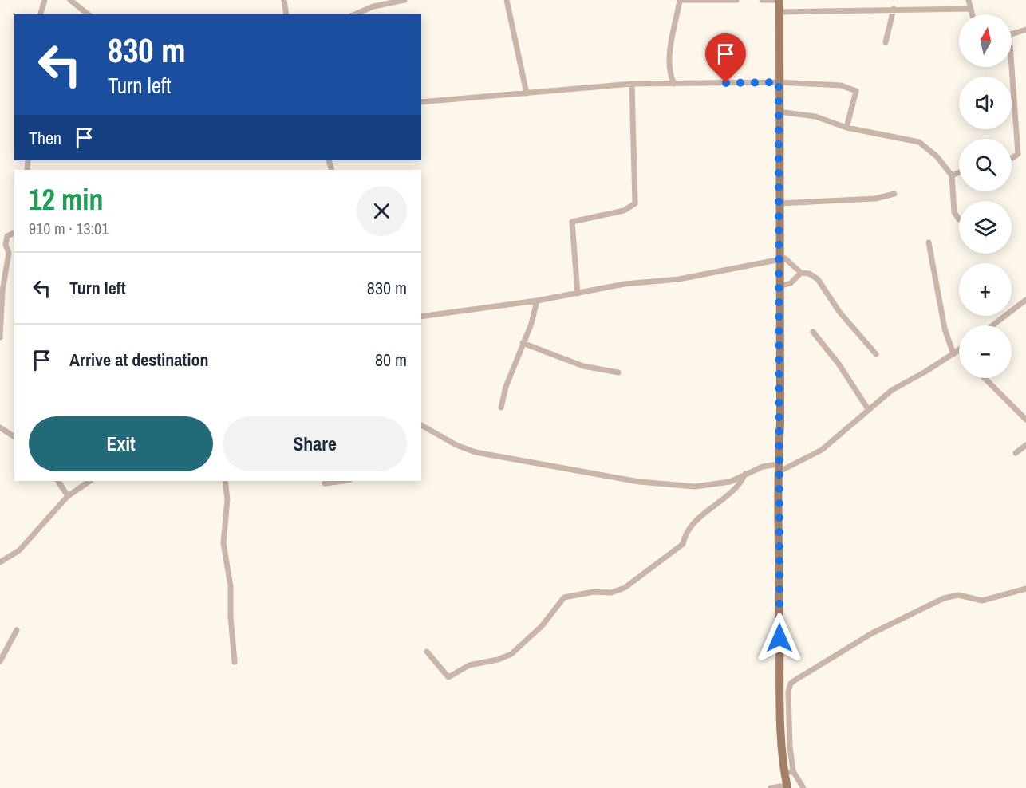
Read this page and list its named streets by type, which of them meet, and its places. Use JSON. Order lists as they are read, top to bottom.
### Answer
{
  "north": "top",
  "page": {
    "map_buttons": ["+", "−"],
    "turn": ["830 m", "Turn left"],
    "then": "Then",
    "heading": ["12 min", "910 m · 13:01"],
    "list": [
      {
        "name": "Turn left",
        "value": "830 m"
      },
      {
        "name": "Arrive at destination",
        "value": "80 m"
      }
    ],
    "buttons": ["Exit", "Share"]
  }
}
